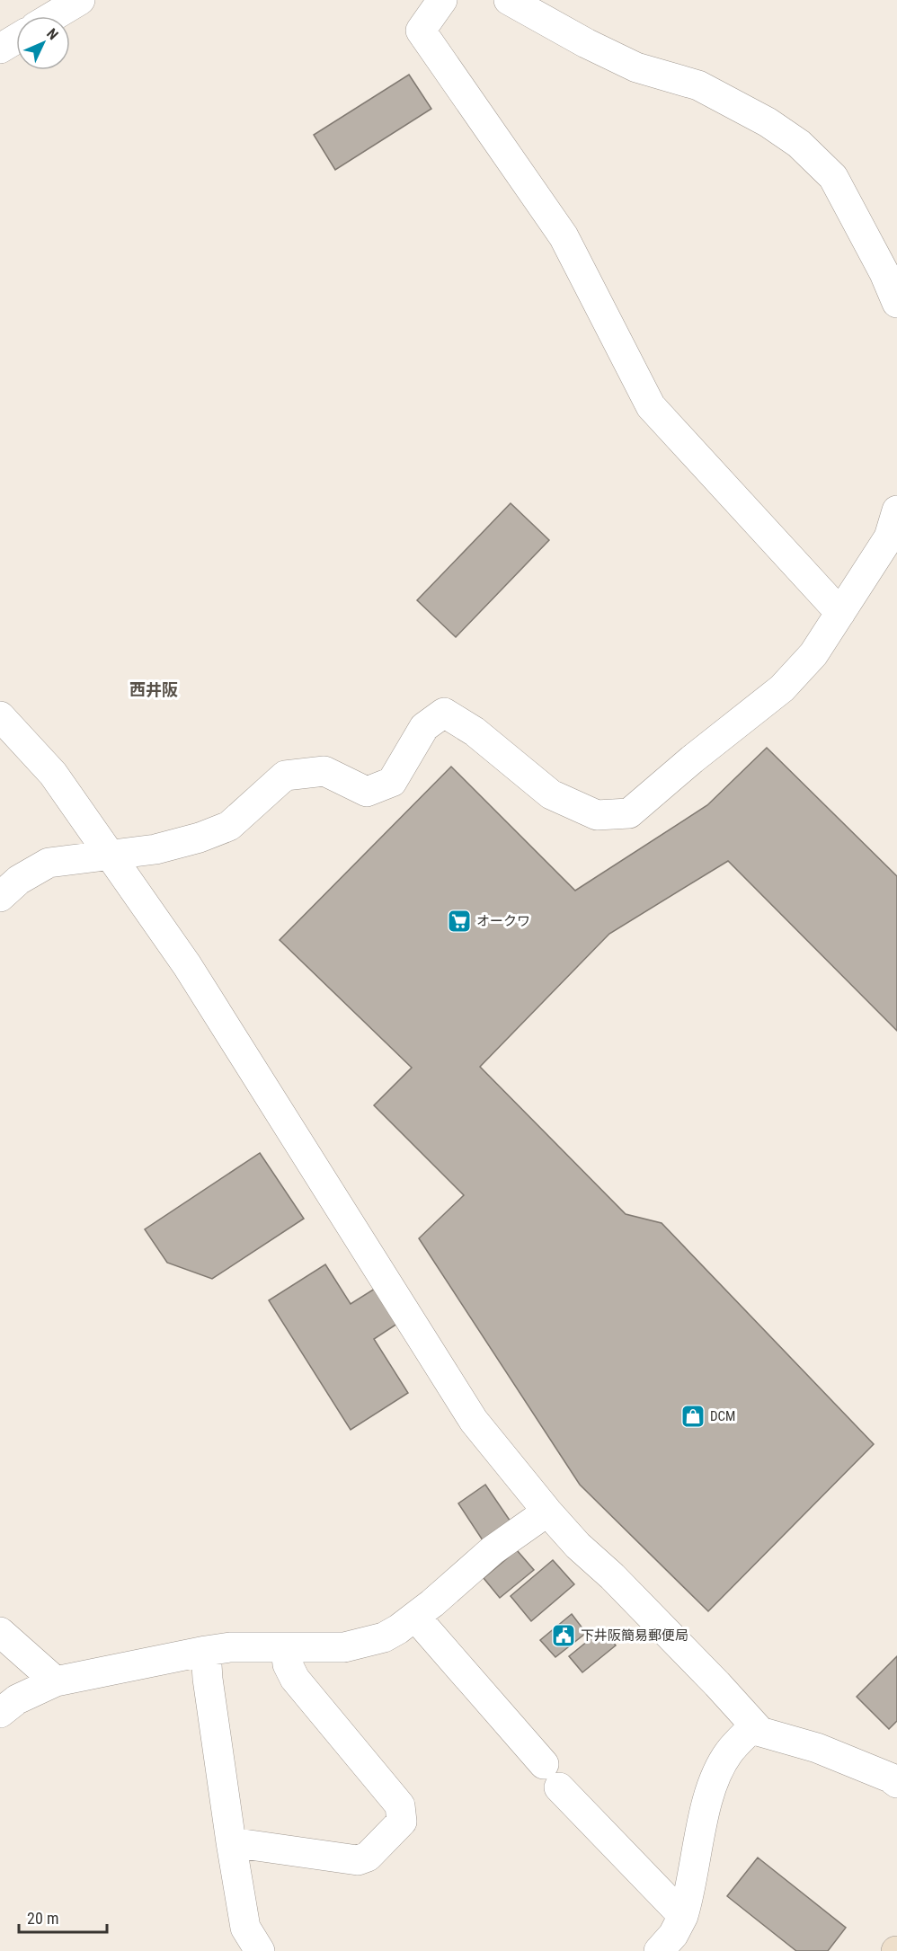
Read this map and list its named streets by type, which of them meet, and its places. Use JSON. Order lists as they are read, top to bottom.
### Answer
{
  "districts": ["西井阪"],
  "places": {
    "supermarket": ["オークワ"],
    "shop": ["DCM"],
    "public building": ["下井阪簡易郵便局"]
  },
  "scale_bar": "20 m",
  "north": "top right"
}
